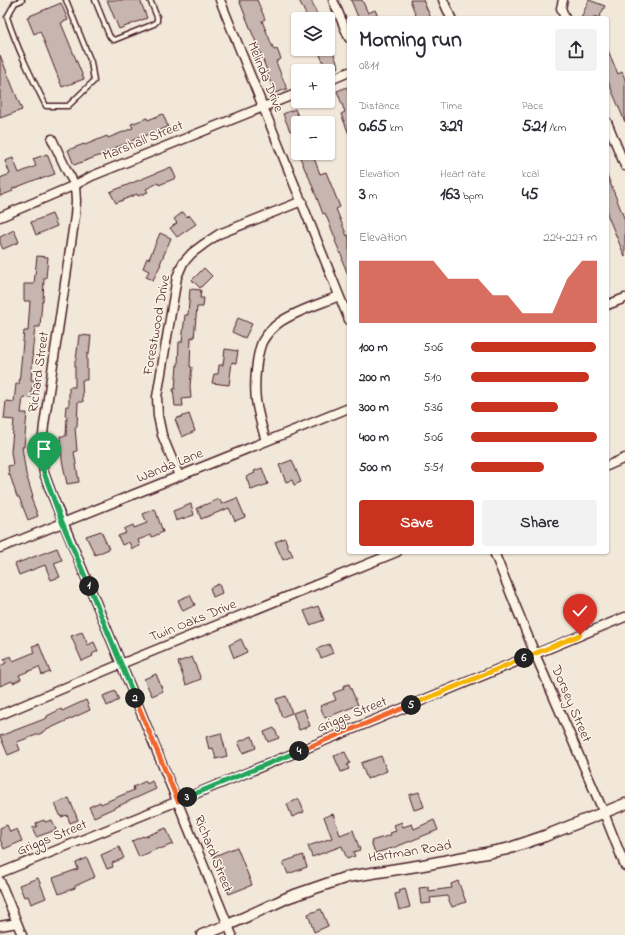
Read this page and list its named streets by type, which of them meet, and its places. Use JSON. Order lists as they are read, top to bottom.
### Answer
{
  "streets": {
    "street": [
      "Melinda Drive",
      "Marshall Street",
      "Forestwood Drive",
      "Richard Street",
      "Wanda Lane",
      "Twin Oaks Drive",
      "Dorsey Street",
      "Griggs Street",
      "Hartman Road"
    ]
  },
  "crossings": [
    ["Melinda Drive", "Marshall Street"],
    ["Melinda Drive", "Forestwood Drive"],
    ["Marshall Street", "Richard Street"],
    ["Forestwood Drive", "Wanda Lane"],
    ["Richard Street", "Wanda Lane"],
    ["Richard Street", "Twin Oaks Drive"],
    ["Richard Street", "Griggs Street"],
    ["Richard Street", "Hartman Road"],
    ["Dorsey Street", "Griggs Street"],
    ["Dorsey Street", "Hartman Road"]
  ],
  "page": {
    "map_buttons": ["+", "−"],
    "heading": ["Morning run", "08:11"],
    "stats": [
      ["Distance", "0.65 km"],
      ["Time", "3:29"],
      ["Pace", "5:21 /km"],
      ["Elevation", "3 m"],
      ["Heart rate", "163 bpm"],
      ["kcal", "45"]
    ],
    "chart": ["Elevation", "224–227 m"],
    "list": [
      {
        "name": "100 m",
        "note": "5:06"
      },
      {
        "name": "200 m",
        "note": "5:10"
      },
      {
        "name": "300 m",
        "note": "5:36"
      },
      {
        "name": "400 m",
        "note": "5:06"
      },
      {
        "name": "500 m",
        "note": "5:51"
      }
    ],
    "buttons": ["Save", "Share"],
    "pins": [
      "1",
      "6",
      "2",
      "5",
      "4",
      "3"
    ]
  }
}
